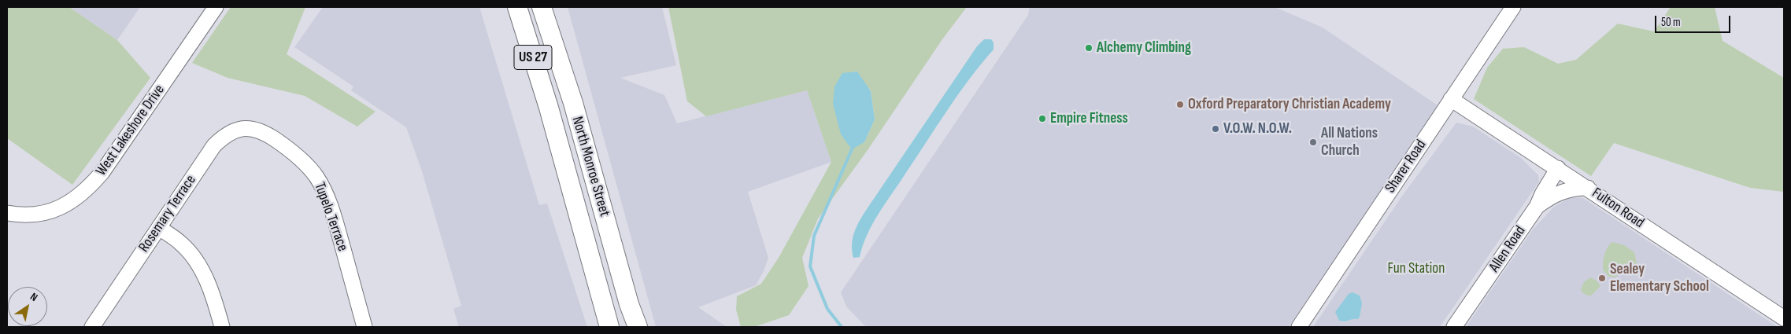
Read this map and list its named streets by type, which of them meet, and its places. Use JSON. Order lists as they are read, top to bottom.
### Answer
{
  "streets": {
    "main road": ["US 27", "North Monroe Street"],
    "street": [
      "West Lakeshore Drive",
      "Sharer Road",
      "Fulton Road",
      "Rosemary Terrace",
      "Tupelo Terrace",
      "Allen Road"
    ]
  },
  "crossings": [
    ["Sharer Road", "Fulton Road"],
    ["Fulton Road", "Allen Road"],
    ["Rosemary Terrace", "Tupelo Terrace"]
  ],
  "parks": ["Fun Station"],
  "places": [
    "Alchemy Climbing",
    "Oxford Preparatory Christian Academy",
    "Empire Fitness",
    "V.O.W. N.O.W.",
    "All Nations Church",
    "Sealey Elementary School"
  ],
  "scale_bar": "50 m",
  "north": "top right"
}
